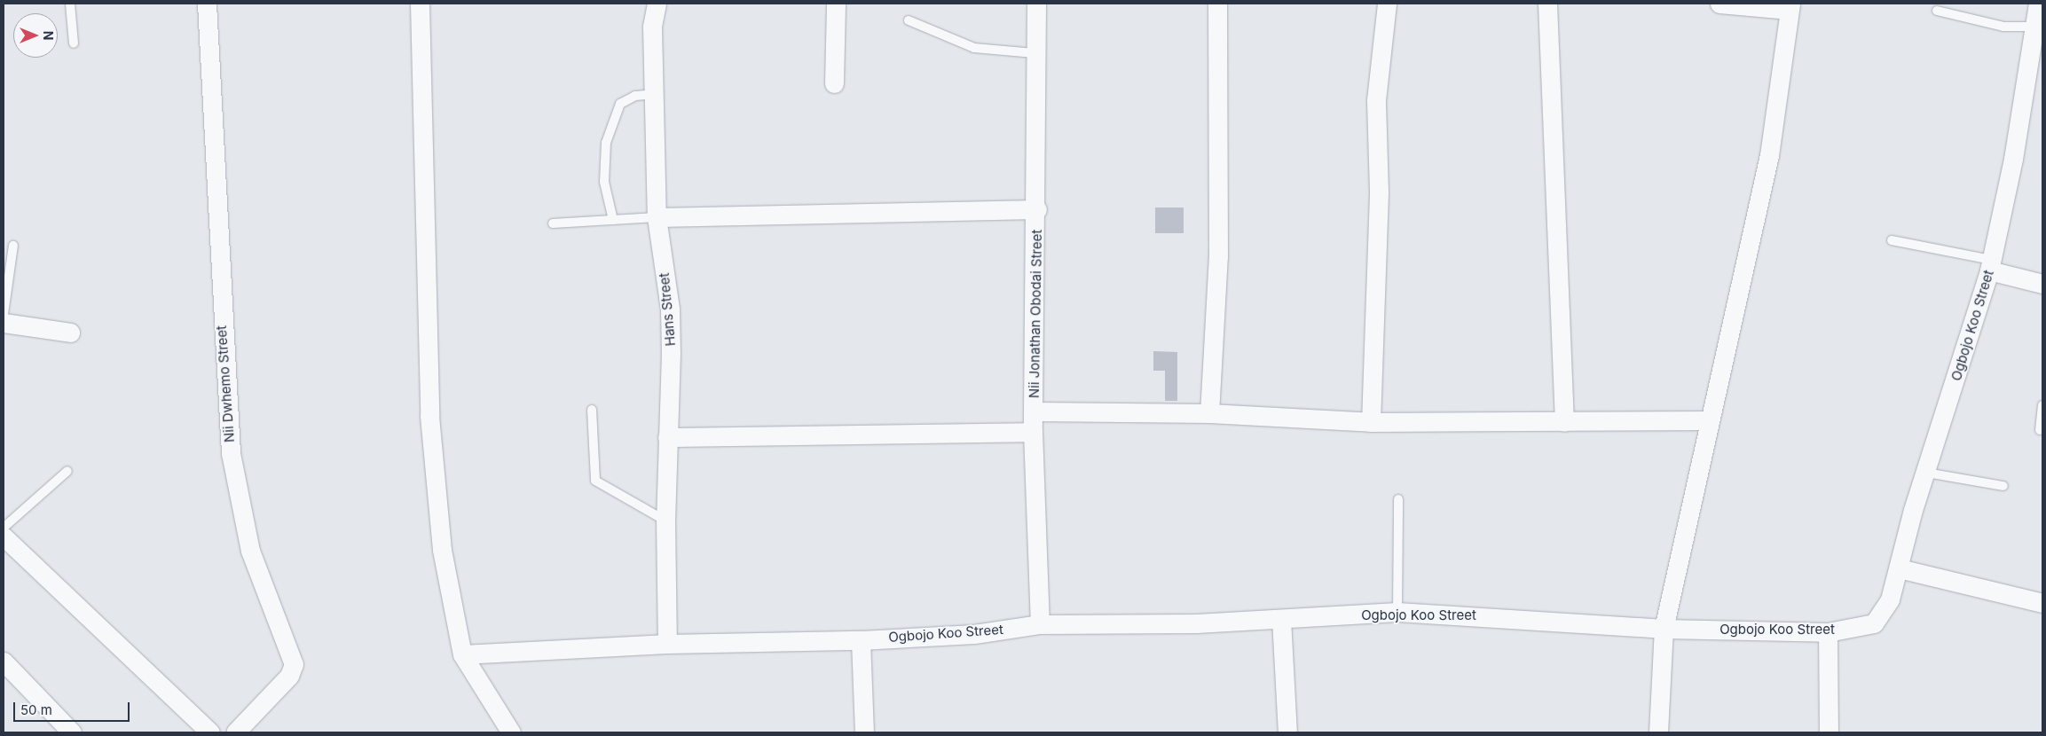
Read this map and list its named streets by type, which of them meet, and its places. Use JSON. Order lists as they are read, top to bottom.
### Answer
{
  "streets": {
    "street": [
      "Hans Street",
      "Nii Jonathan Obodai Street",
      "Ogbojo Koo Street",
      "Nii Dwhemo Street"
    ]
  },
  "crossings": [
    ["Hans Street", "Ogbojo Koo Street"],
    ["Nii Jonathan Obodai Street", "Ogbojo Koo Street"]
  ],
  "scale_bar": "50 m",
  "north": "right"
}
